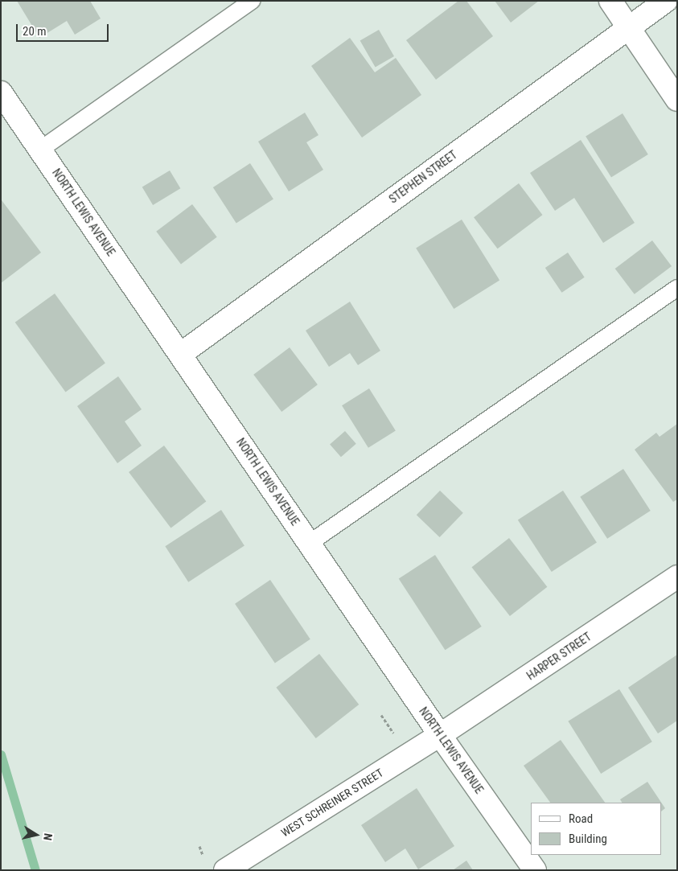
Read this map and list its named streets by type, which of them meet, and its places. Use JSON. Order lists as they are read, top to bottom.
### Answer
{
  "streets": {
    "street": [
      "STEPHEN STREET",
      "NORTH LEWIS AVENUE",
      "HARPER STREET",
      "WEST SCHREINER STREET"
    ]
  },
  "crossings": [
    ["STEPHEN STREET", "NORTH LEWIS AVENUE"],
    ["NORTH LEWIS AVENUE", "HARPER STREET"],
    ["NORTH LEWIS AVENUE", "WEST SCHREINER STREET"],
    ["HARPER STREET", "WEST SCHREINER STREET"]
  ],
  "legend": ["Road", "Building"],
  "scale_bar": "20 m",
  "north": "right"
}
